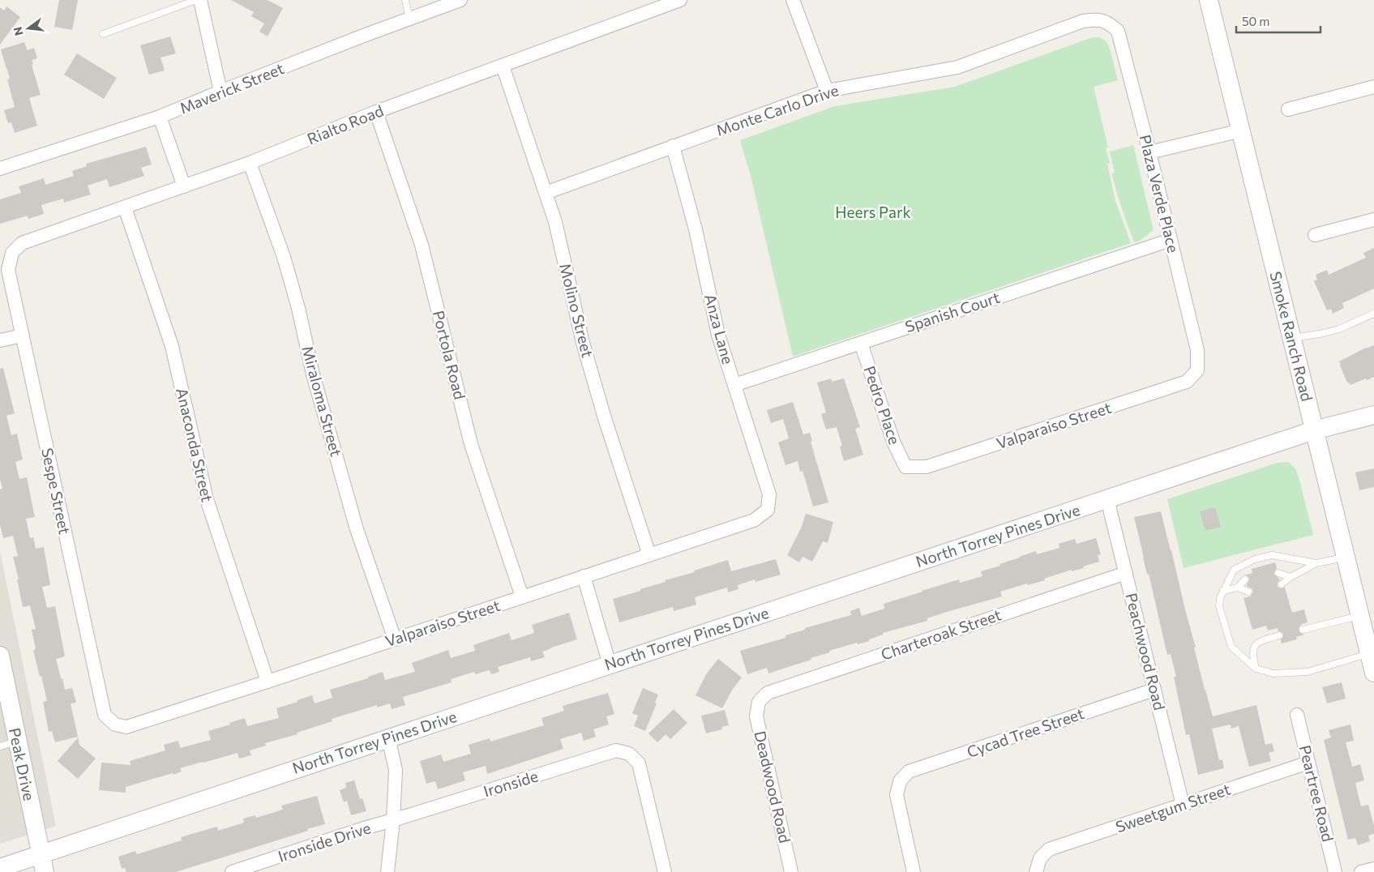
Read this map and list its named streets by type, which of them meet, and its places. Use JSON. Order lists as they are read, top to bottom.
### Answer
{
  "streets": {
    "main road": ["Smoke Ranch Road", "North Torrey Pines Drive", "Peak Drive"],
    "street": [
      "Maverick Street",
      "Monte Carlo Drive",
      "Rialto Road",
      "Plaza Verde Place",
      "Molino Street",
      "Spanish Court",
      "Anza Lane",
      "Portola Road",
      "Miraloma Street",
      "Pedro Place",
      "Valparaiso Street",
      "Anaconda Street",
      "Sespe Street",
      "Charteroak Street",
      "Peachwood Road",
      "Cycad Tree Street",
      "Ironside",
      "Deadwood Road",
      "Peartree Road",
      "Sweetgum Street",
      "Ironside Drive"
    ]
  },
  "crossings": [
    ["Monte Carlo Drive", "Plaza Verde Place"],
    ["Monte Carlo Drive", "Molino Street"],
    ["Monte Carlo Drive", "Anza Lane"],
    ["Rialto Road", "Molino Street"],
    ["Rialto Road", "Portola Road"],
    ["Rialto Road", "Miraloma Street"],
    ["Rialto Road", "Anaconda Street"],
    ["Rialto Road", "Sespe Street"],
    ["Plaza Verde Place", "Spanish Court"],
    ["Plaza Verde Place", "Valparaiso Street"],
    ["Molino Street", "Valparaiso Street"],
    ["Spanish Court", "Anza Lane"],
    ["Spanish Court", "Pedro Place"],
    ["Anza Lane", "Valparaiso Street"],
    ["Smoke Ranch Road", "North Torrey Pines Drive"],
    ["Portola Road", "Valparaiso Street"],
    ["Miraloma Street", "Valparaiso Street"],
    ["Pedro Place", "Valparaiso Street"],
    ["Valparaiso Street", "Anaconda Street"],
    ["Valparaiso Street", "Sespe Street"],
    ["North Torrey Pines Drive", "Peachwood Road"],
    ["North Torrey Pines Drive", "Peak Drive"],
    ["Charteroak Street", "Peachwood Road"],
    ["Charteroak Street", "Deadwood Road"],
    ["Peachwood Road", "Cycad Tree Street"],
    ["Peachwood Road", "Sweetgum Street"],
    ["Ironside", "Ironside Drive"],
    ["Peartree Road", "Sweetgum Street"]
  ],
  "parks": ["Heers Park"],
  "scale_bar": "50 m",
  "north": "left"
}
